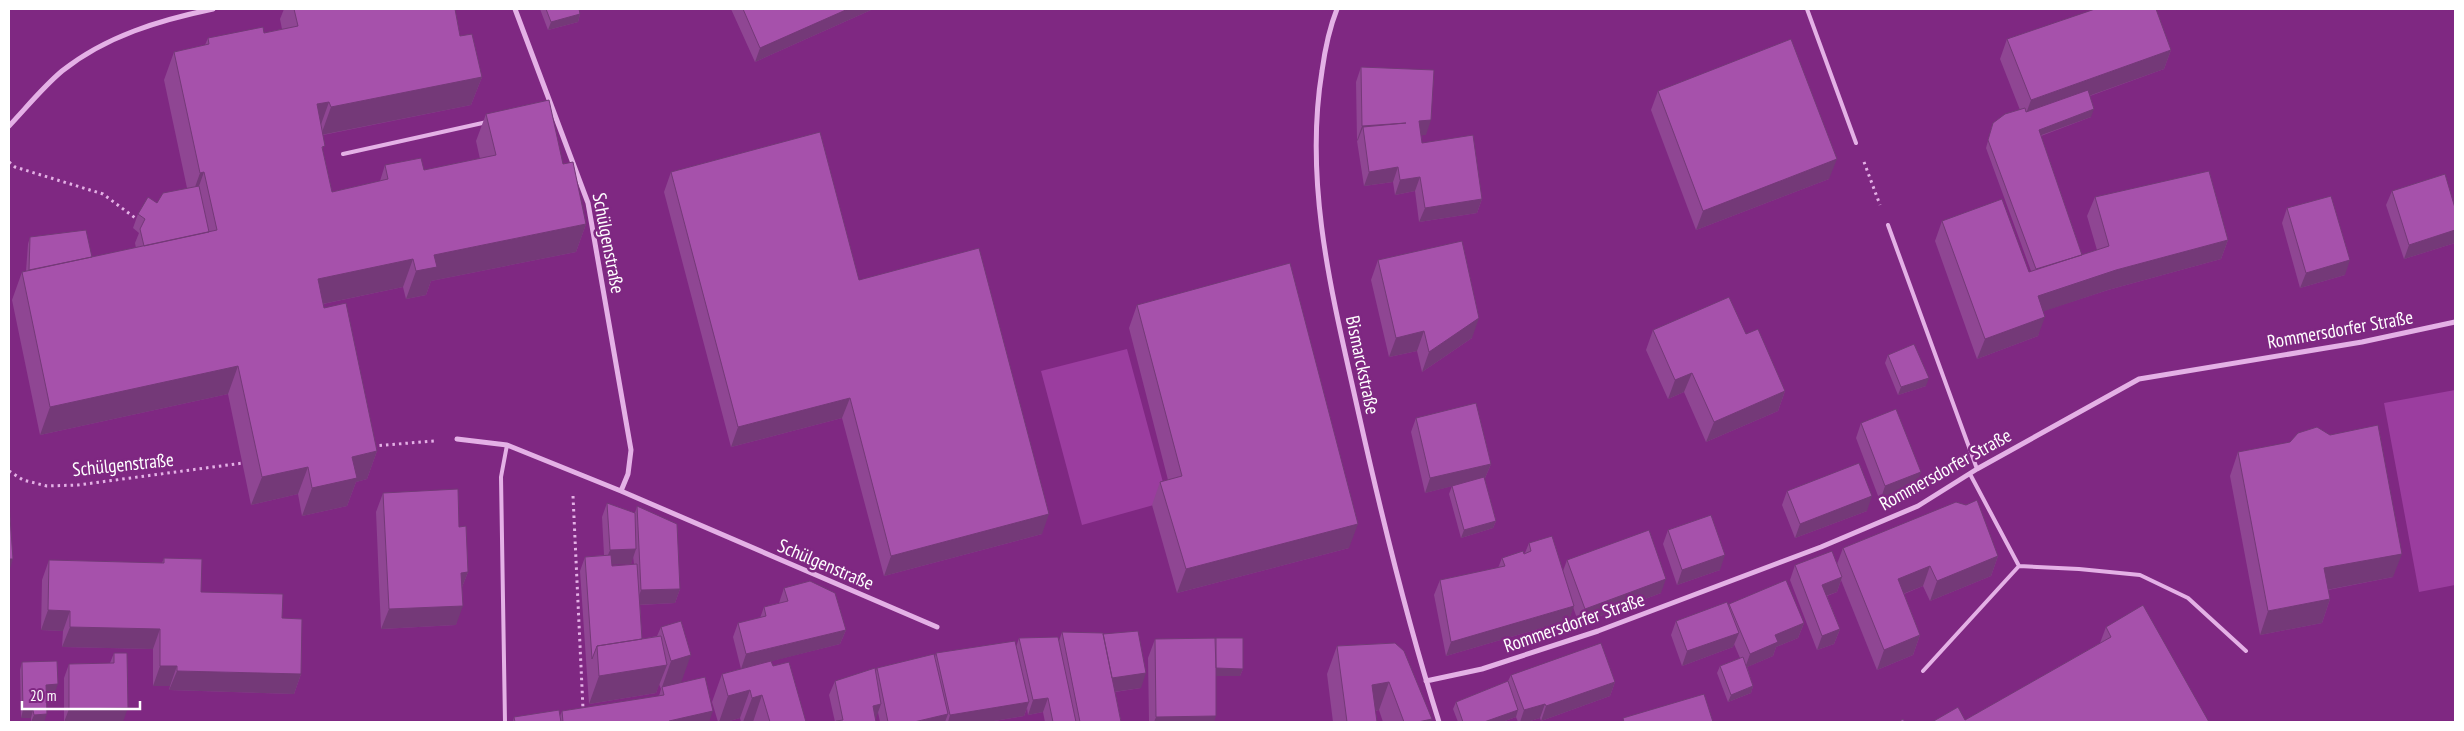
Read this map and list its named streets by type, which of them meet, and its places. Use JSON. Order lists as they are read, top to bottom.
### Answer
{
  "streets": {
    "street": ["Schülgenstraße", "Rommersdorfer Straße", "Bismarckstraße"]
  },
  "crossings": [
    ["Rommersdorfer Straße", "Bismarckstraße"]
  ],
  "scale_bar": "20 m"
}
